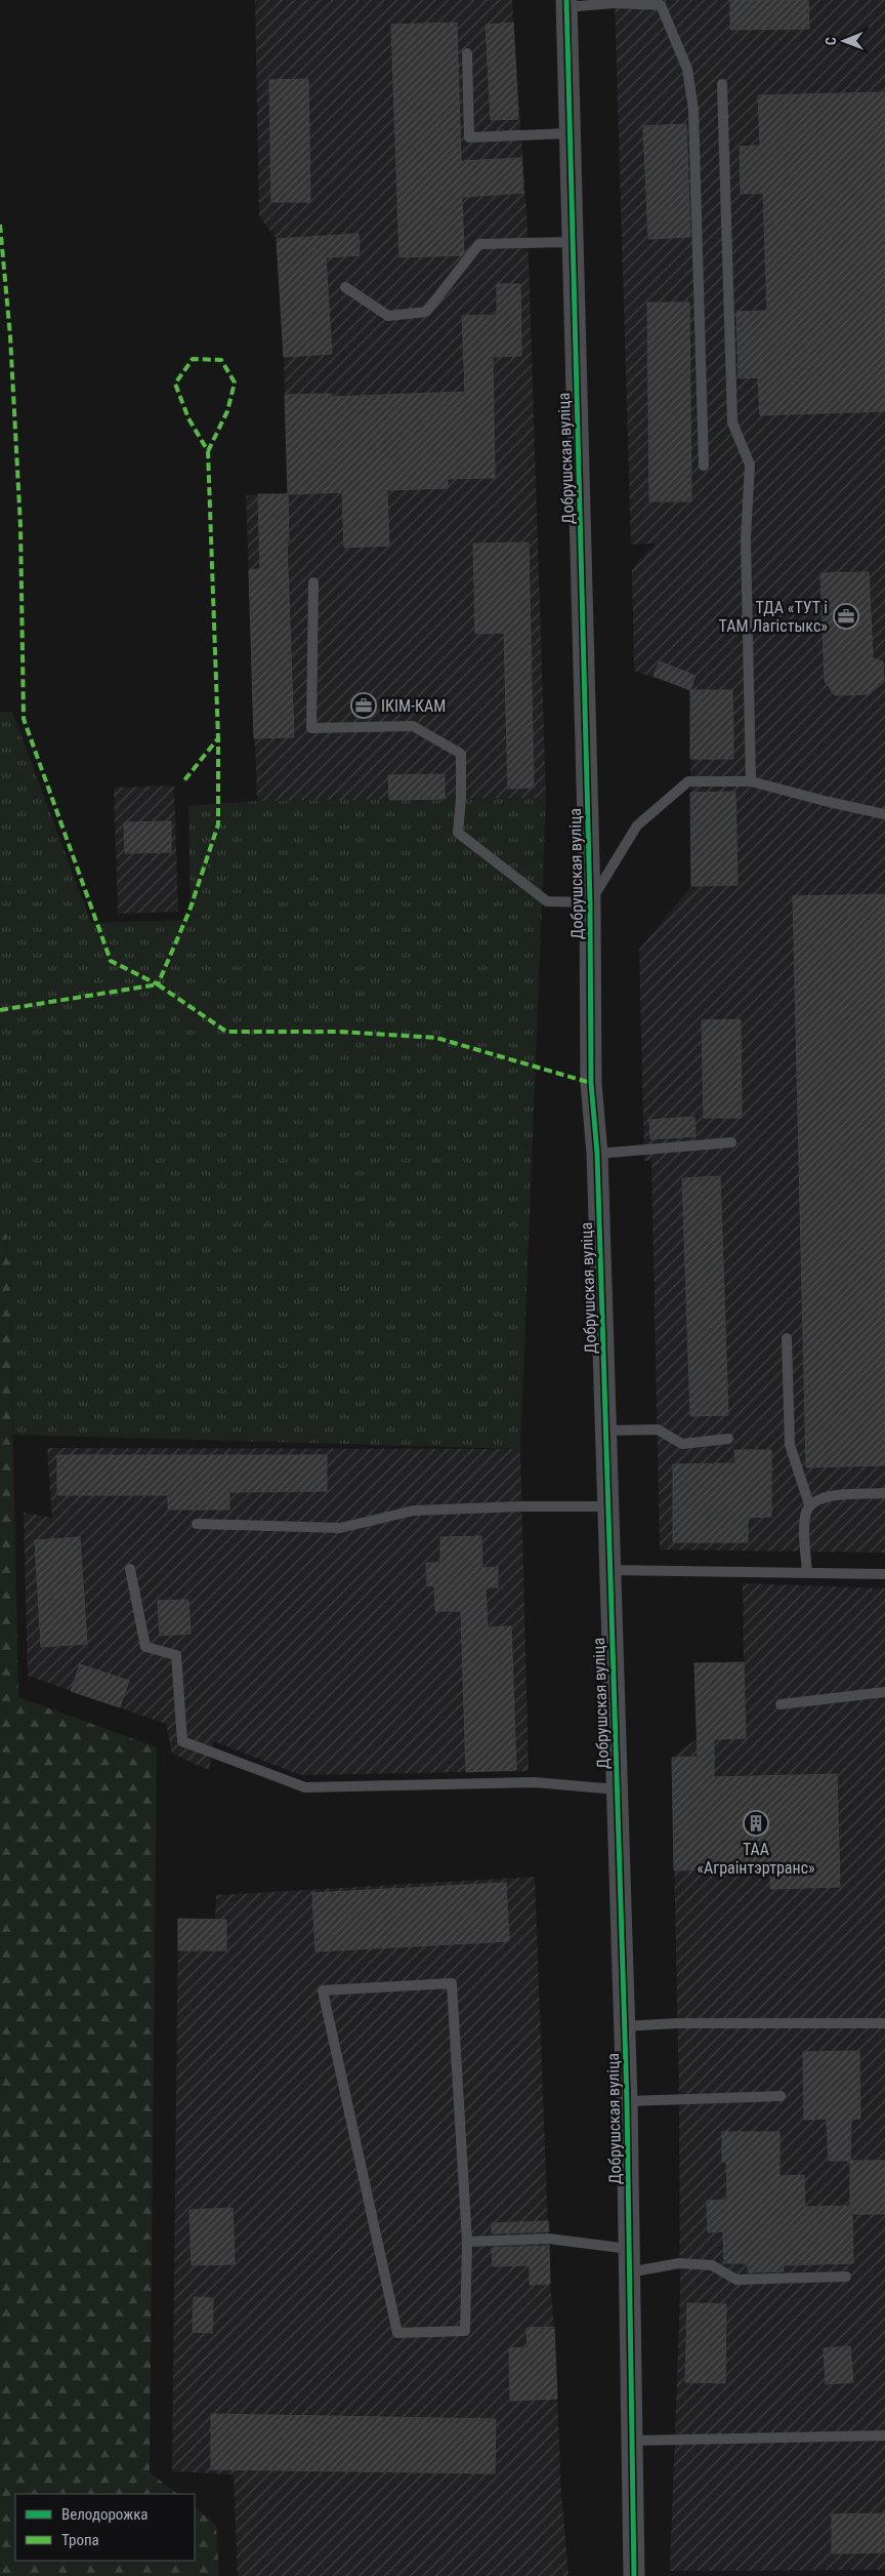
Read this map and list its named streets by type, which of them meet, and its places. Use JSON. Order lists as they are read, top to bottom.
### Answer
{
  "streets": {
    "street": ["Добрушская вуліца"]
  },
  "places": {
    "office": ["ТДА «ТУТ і ТАМ Лагістыкс»", "ІКІМ-КАМ"],
    "building": ["ТАА «Аграінтэртранс»"]
  },
  "legend": ["Велодорожка", "Тропа"],
  "north": "left"
}
